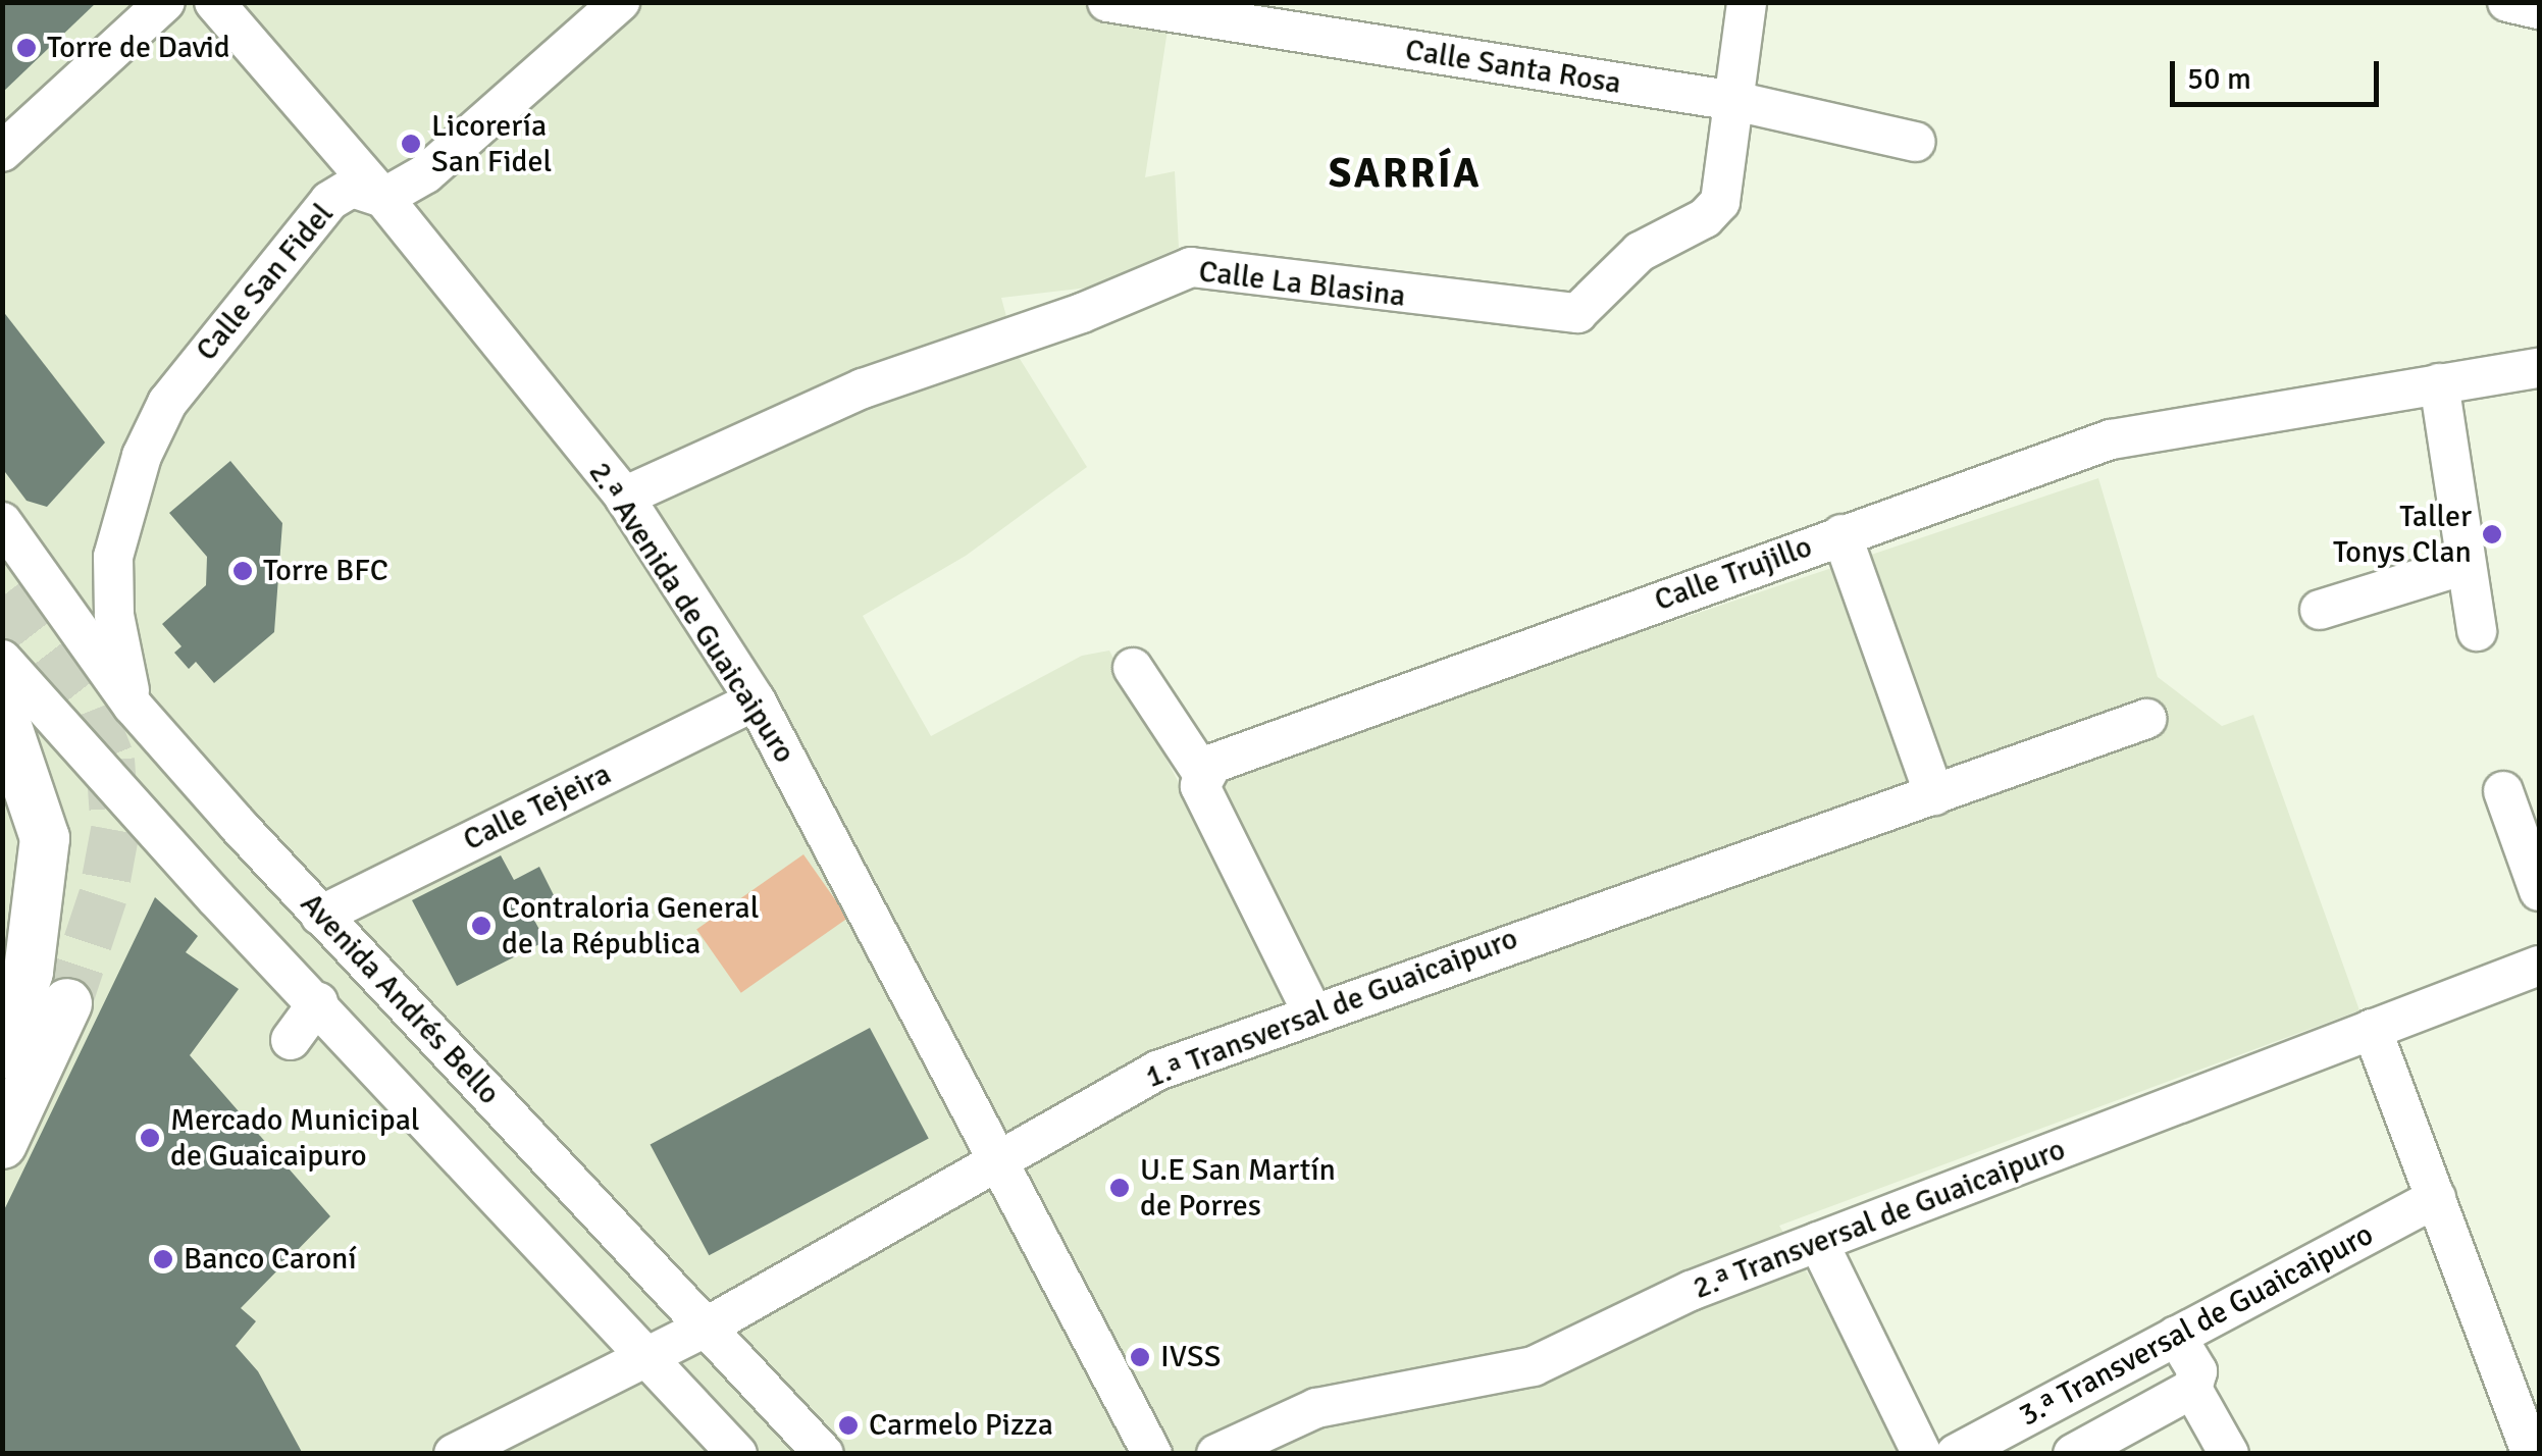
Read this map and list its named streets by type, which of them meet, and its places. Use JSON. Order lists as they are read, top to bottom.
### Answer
{
  "streets": {
    "street": [
      "Calle Santa Rosa",
      "Calle San Fidel",
      "Calle La Blasina",
      "Calle Trujillo",
      "2.ª Avenida de Guaicaipuro",
      "Calle Tejeira",
      "Avenida Andrés Bello",
      "1.ª Transversal de Guaicaipuro",
      "2.ª Transversal de Guaicaipuro",
      "3.ª Transversal de Guaicaipuro"
    ]
  },
  "crossings": [
    ["Calle Santa Rosa", "Calle La Blasina"],
    ["Calle San Fidel", "2.ª Avenida de Guaicaipuro"],
    ["Calle San Fidel", "Avenida Andrés Bello"],
    ["Calle La Blasina", "2.ª Avenida de Guaicaipuro"],
    ["2.ª Avenida de Guaicaipuro", "Calle Tejeira"],
    ["2.ª Avenida de Guaicaipuro", "1.ª Transversal de Guaicaipuro"],
    ["Calle Tejeira", "Avenida Andrés Bello"],
    ["Avenida Andrés Bello", "1.ª Transversal de Guaicaipuro"]
  ],
  "districts": ["SARRÍA"],
  "places": [
    "Torre de David",
    "Licorería San Fidel",
    "Taller Tonys Clan",
    "Torre BFC",
    "Contraloria General de la Républica",
    "Mercado Municipal de Guaicaipuro",
    "U.E San Martín de Porres",
    "Banco Caroní",
    "IVSS",
    "Carmelo Pizza"
  ],
  "scale_bar": "50 m"
}
